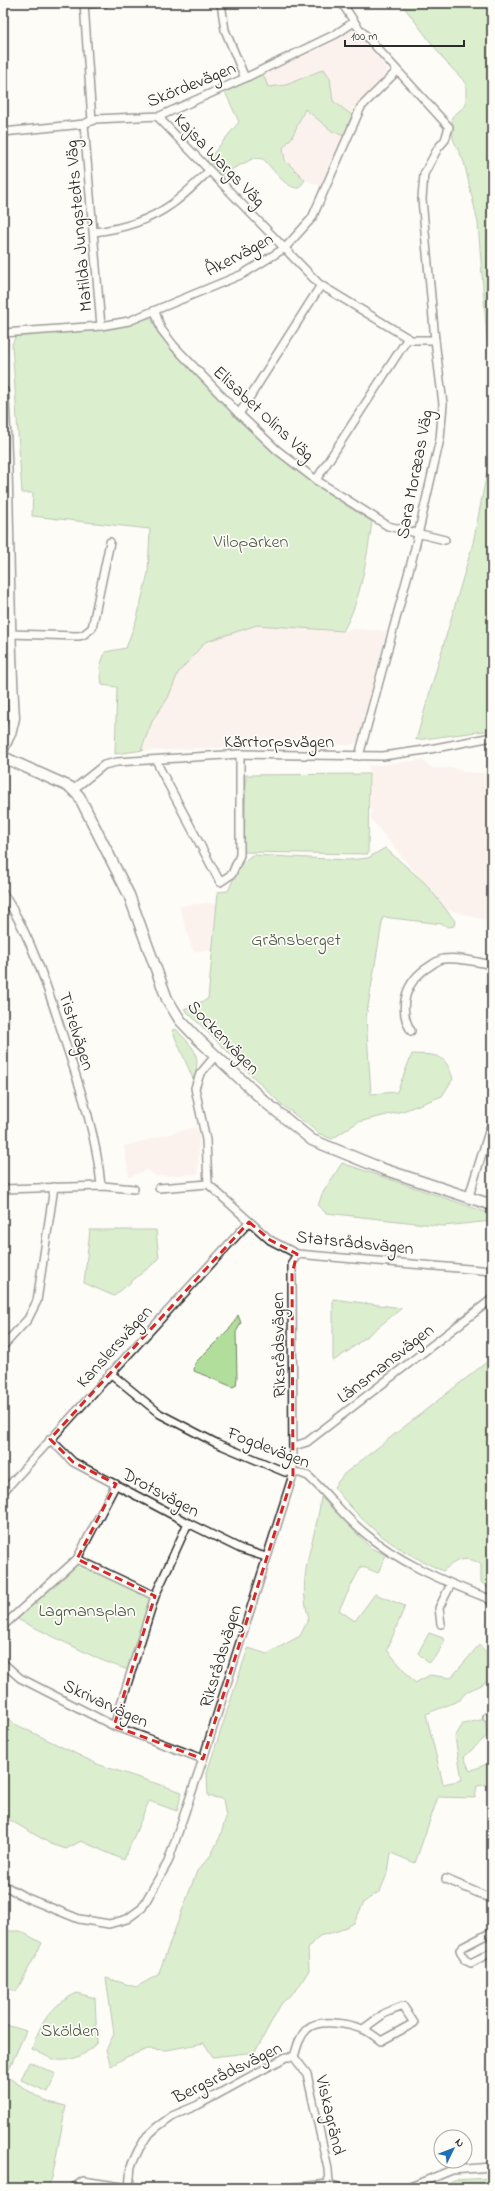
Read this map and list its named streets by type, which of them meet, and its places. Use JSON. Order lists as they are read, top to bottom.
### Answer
{
  "streets": {
    "street": [
      "Skördevägen",
      "Kajsa Wargs Väg",
      "Matilda Jungstedts Väg",
      "Åkervägen",
      "Elisabet Olins Väg",
      "Sara Moræas Väg",
      "Kärrtorpsvägen",
      "Tistelvägen",
      "Sockenvägen",
      "Statsrådsvägen",
      "Riksrådsvägen",
      "Kanslersvägen",
      "Länsmansvägen",
      "Fogdevägen",
      "Drotsvägen",
      "Skrivarvägen",
      "Bergsrådsvägen",
      "Viskagränd"
    ]
  },
  "crossings": [
    ["Skördevägen", "Kajsa Wargs Väg"],
    ["Skördevägen", "Matilda Jungstedts Väg"],
    ["Kajsa Wargs Väg", "Åkervägen"],
    ["Kajsa Wargs Väg", "Sara Moræas Väg"],
    ["Matilda Jungstedts Väg", "Åkervägen"],
    ["Åkervägen", "Elisabet Olins Väg"],
    ["Åkervägen", "Sara Moræas Väg"],
    ["Elisabet Olins Väg", "Sara Moræas Väg"],
    ["Sara Moræas Väg", "Kärrtorpsvägen"],
    ["Kärrtorpsvägen", "Sockenvägen"],
    ["Statsrådsvägen", "Riksrådsvägen"],
    ["Statsrådsvägen", "Kanslersvägen"],
    ["Riksrådsvägen", "Länsmansvägen"],
    ["Riksrådsvägen", "Fogdevägen"],
    ["Riksrådsvägen", "Drotsvägen"],
    ["Riksrådsvägen", "Skrivarvägen"],
    ["Kanslersvägen", "Fogdevägen"],
    ["Kanslersvägen", "Drotsvägen"],
    ["Bergsrådsvägen", "Viskagränd"]
  ],
  "parks": [
    "Viloparken",
    "Gränsberget",
    "Lagmansplan",
    "Skölden"
  ],
  "scale_bar": "100 m",
  "north": "top right"
}
